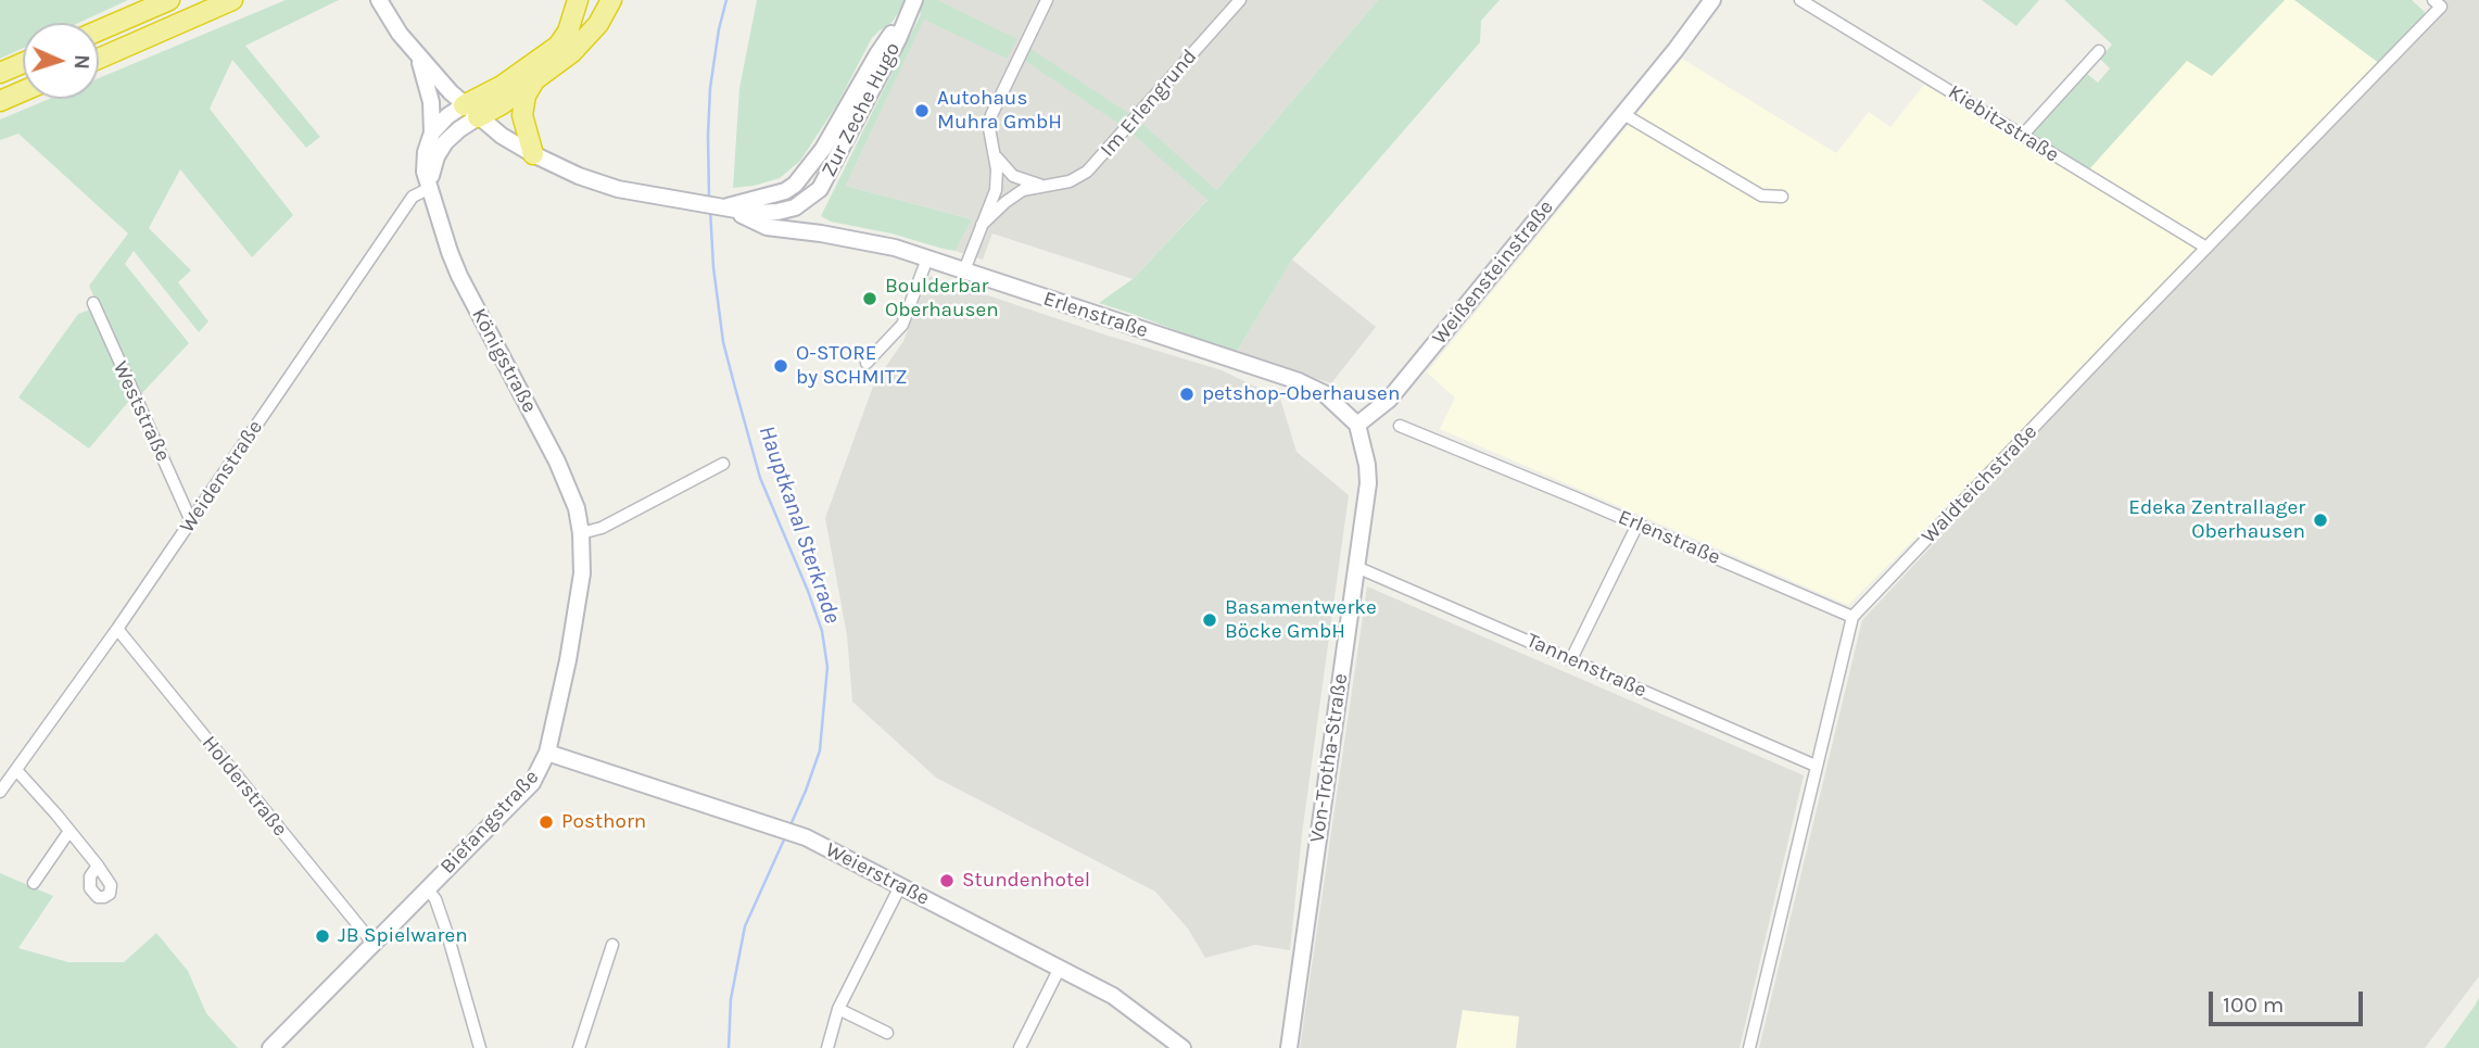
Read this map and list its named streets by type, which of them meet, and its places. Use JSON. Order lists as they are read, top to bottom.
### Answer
{
  "streets": {
    "main road": [
      "Zur Zeche Hugo",
      "Weißensteinstraße",
      "Erlenstraße",
      "Königstraße",
      "Von-Trotha-Straße",
      "Biefangstraße",
      "Weierstraße"
    ],
    "street": [
      "Im Erlengrund",
      "Kiebitzstraße",
      "Weststraße",
      "Weidenstraße",
      "Waldteichstraße",
      "Tannenstraße",
      "Holderstraße"
    ]
  },
  "crossings": [
    ["Im Erlengrund", "Erlenstraße"],
    ["Zur Zeche Hugo", "Erlenstraße"],
    ["Kiebitzstraße", "Waldteichstraße"],
    ["Weißensteinstraße", "Erlenstraße"],
    ["Weißensteinstraße", "Von-Trotha-Straße"],
    ["Erlenstraße", "Waldteichstraße"],
    ["Erlenstraße", "Von-Trotha-Straße"],
    ["Königstraße", "Weidenstraße"],
    ["Königstraße", "Biefangstraße"],
    ["Weststraße", "Weidenstraße"],
    ["Weidenstraße", "Holderstraße"],
    ["Waldteichstraße", "Tannenstraße"],
    ["Tannenstraße", "Von-Trotha-Straße"],
    ["Holderstraße", "Biefangstraße"],
    ["Biefangstraße", "Weierstraße"]
  ],
  "water": ["Hauptkanal Sterkrade"],
  "places": [
    "Autohaus Muhra GmbH",
    "Boulderbar Oberhausen",
    "O-STORE by SCHMITZ",
    "petshop-Oberhausen",
    "Edeka Zentrallager Oberhausen",
    "Basamentwerke Böcke GmbH",
    "Posthorn",
    "Stundenhotel",
    "JB Spielwaren"
  ],
  "scale_bar": "100 m",
  "north": "right"
}
